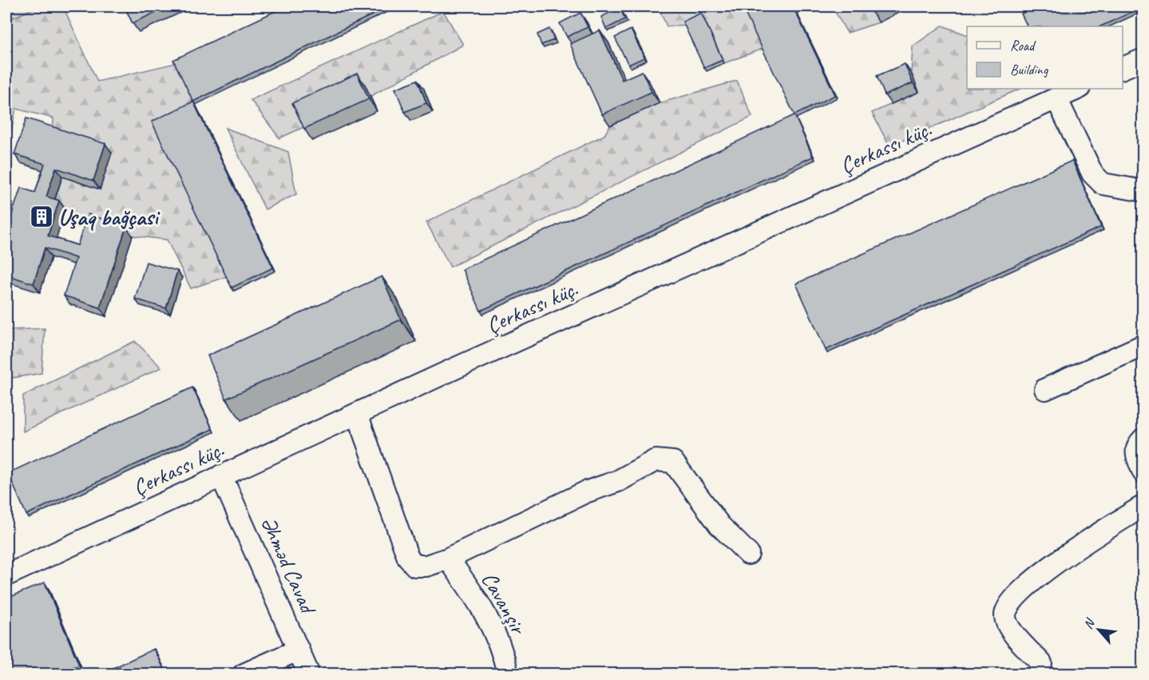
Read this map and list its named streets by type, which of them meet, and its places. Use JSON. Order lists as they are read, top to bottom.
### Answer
{
  "streets": {
    "street": ["Çerkassı küç.", "Əhməd Cavad", "Cavanşir"]
  },
  "crossings": [
    ["Çerkassı küç.", "Əhməd Cavad"]
  ],
  "places": {
    "building": ["Uşaq bağçasi"]
  },
  "legend": ["Road", "Building"],
  "north": "top left"
}
